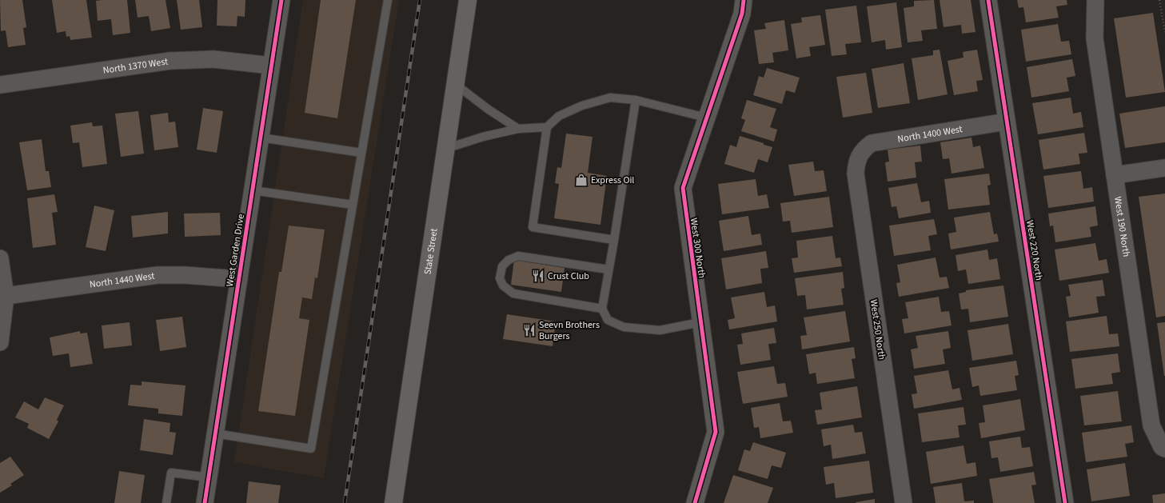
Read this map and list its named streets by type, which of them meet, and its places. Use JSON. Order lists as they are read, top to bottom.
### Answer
{
  "streets": {
    "main road": ["State Street"],
    "street": [
      "North 1370 West",
      "North 1400 West",
      "West 190 North",
      "West 300 North",
      "West Garden Drive",
      "West 220 North",
      "North 1440 West",
      "West 250 North"
    ]
  },
  "crossings": [
    ["North 1370 West", "West Garden Drive"],
    ["North 1400 West", "West 220 North"],
    ["North 1400 West", "West 250 North"],
    ["West Garden Drive", "North 1440 West"]
  ],
  "places": {
    "shop": ["Express Oil"],
    "restaurant": ["Crust Club", "Seevn Brothers Burgers"]
  }
}
